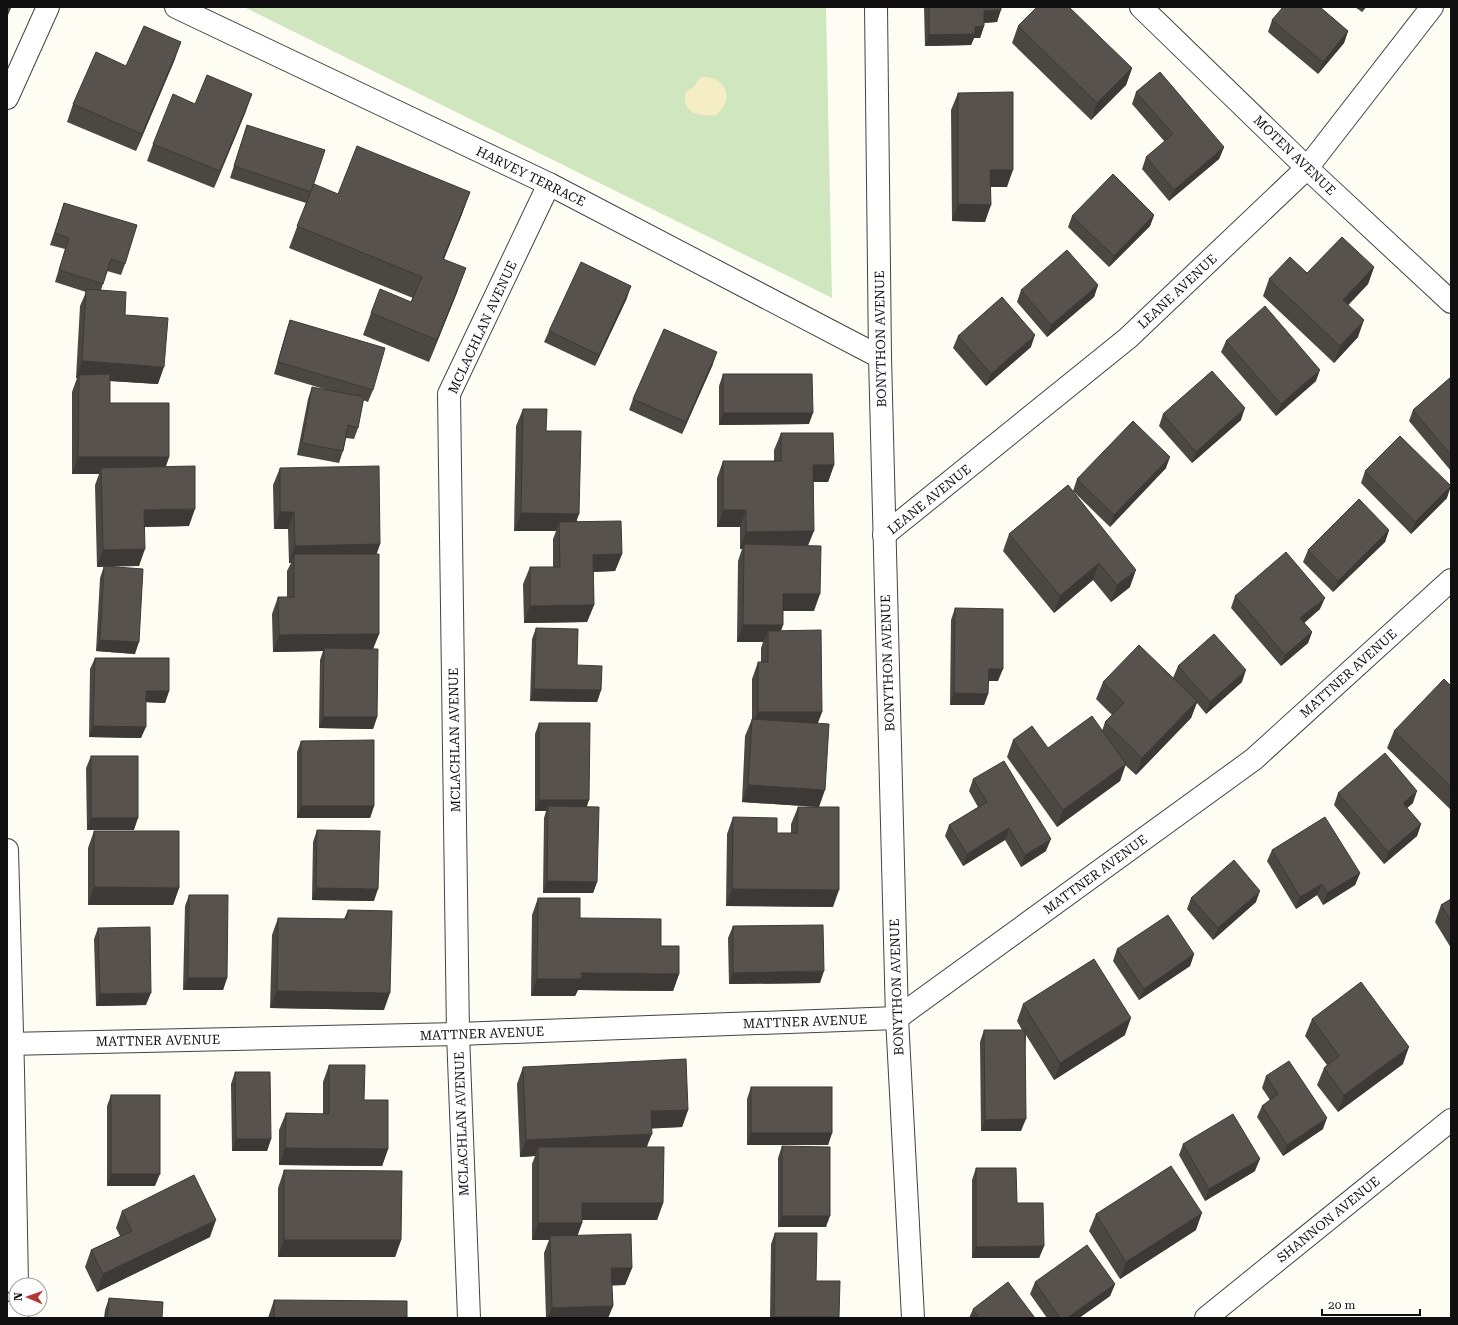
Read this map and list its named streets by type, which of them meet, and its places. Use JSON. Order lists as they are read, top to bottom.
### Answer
{
  "streets": {
    "street": [
      "MOTEN AVENUE",
      "HARVEY TERRACE",
      "LEANE AVENUE",
      "MCLACHLAN AVENUE",
      "BONYTHON AVENUE",
      "MATTNER AVENUE",
      "SHANNON AVENUE"
    ]
  },
  "crossings": [
    ["MOTEN AVENUE", "LEANE AVENUE"],
    ["HARVEY TERRACE", "MCLACHLAN AVENUE"],
    ["HARVEY TERRACE", "BONYTHON AVENUE"],
    ["LEANE AVENUE", "BONYTHON AVENUE"],
    ["MCLACHLAN AVENUE", "MATTNER AVENUE"],
    ["BONYTHON AVENUE", "MATTNER AVENUE"]
  ],
  "scale_bar": "20 m",
  "north": "left"
}
